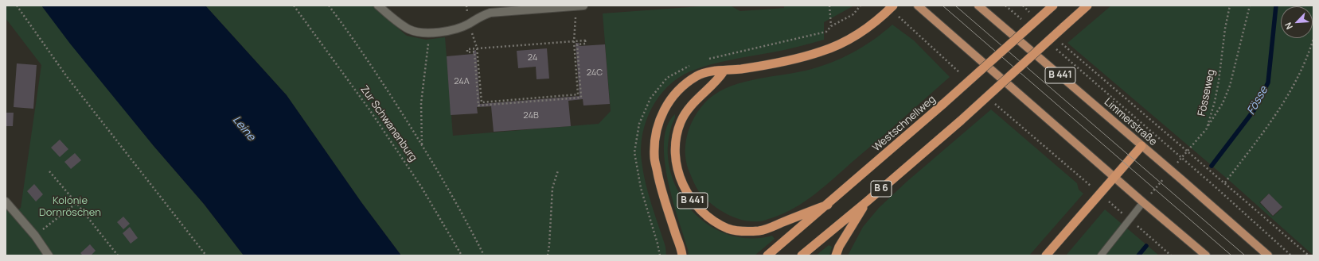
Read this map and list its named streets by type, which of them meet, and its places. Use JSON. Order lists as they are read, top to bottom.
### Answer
{
  "streets": {
    "highway": ["B 441", "Westschnellweg", "B 6"],
    "main road": ["Limmerstraße"],
    "path": ["Fösseweg", "Zur Schwanenburg"]
  },
  "crossings": [
    ["B 441", "Westschnellweg"],
    ["Fösseweg", "Limmerstraße"]
  ],
  "water": ["Fösse", "Leine"],
  "parks": ["Kolonie Dornröschen"],
  "house_numbers": [
    "24",
    "24C",
    "24A",
    "24B"
  ],
  "north": "bottom left"
}
